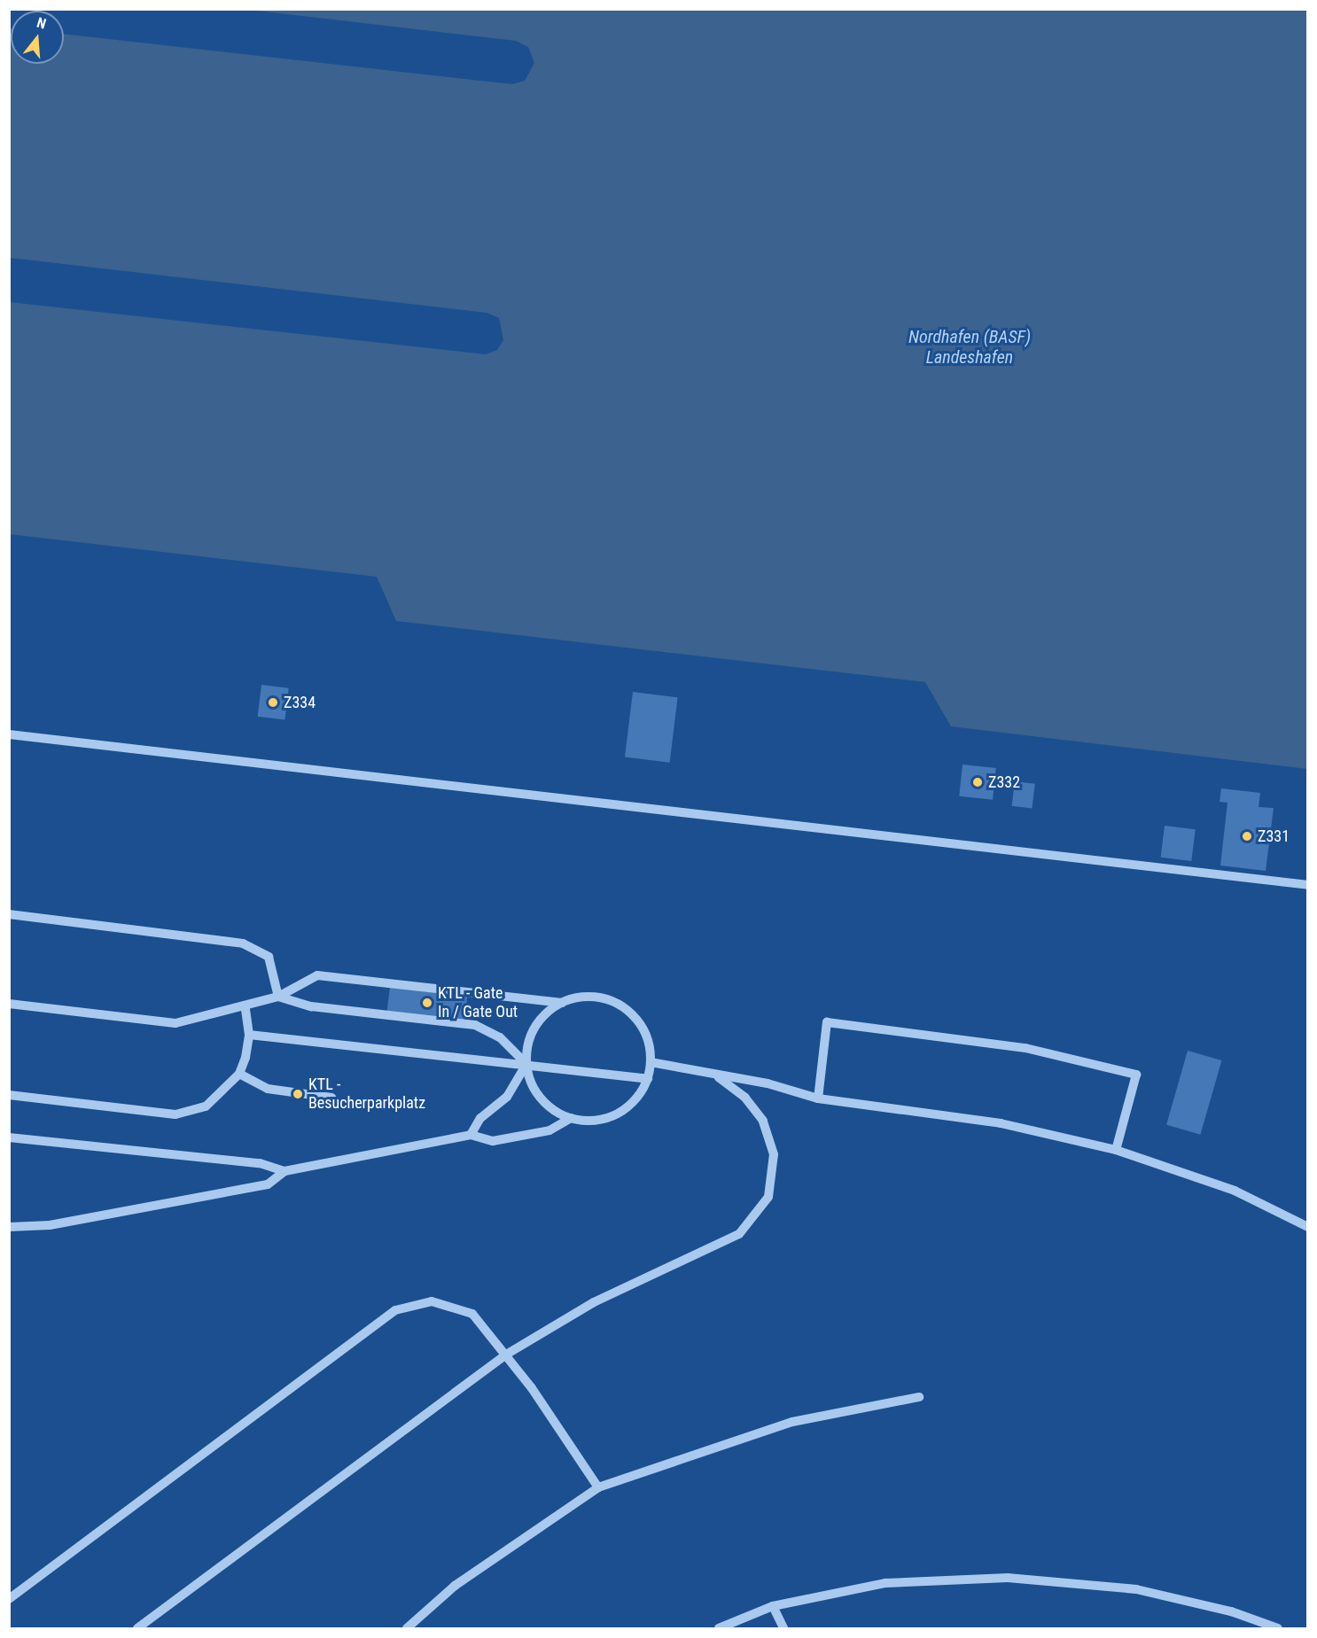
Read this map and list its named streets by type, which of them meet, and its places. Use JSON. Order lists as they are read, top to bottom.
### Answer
{
  "water": ["Nordhafen (BASF) Landeshafen"],
  "places": [
    "Z334",
    "Z332",
    "Z331",
    "KTL - Gate In / Gate Out",
    "KTL - Besucherparkplatz"
  ],
  "north": "top"
}
